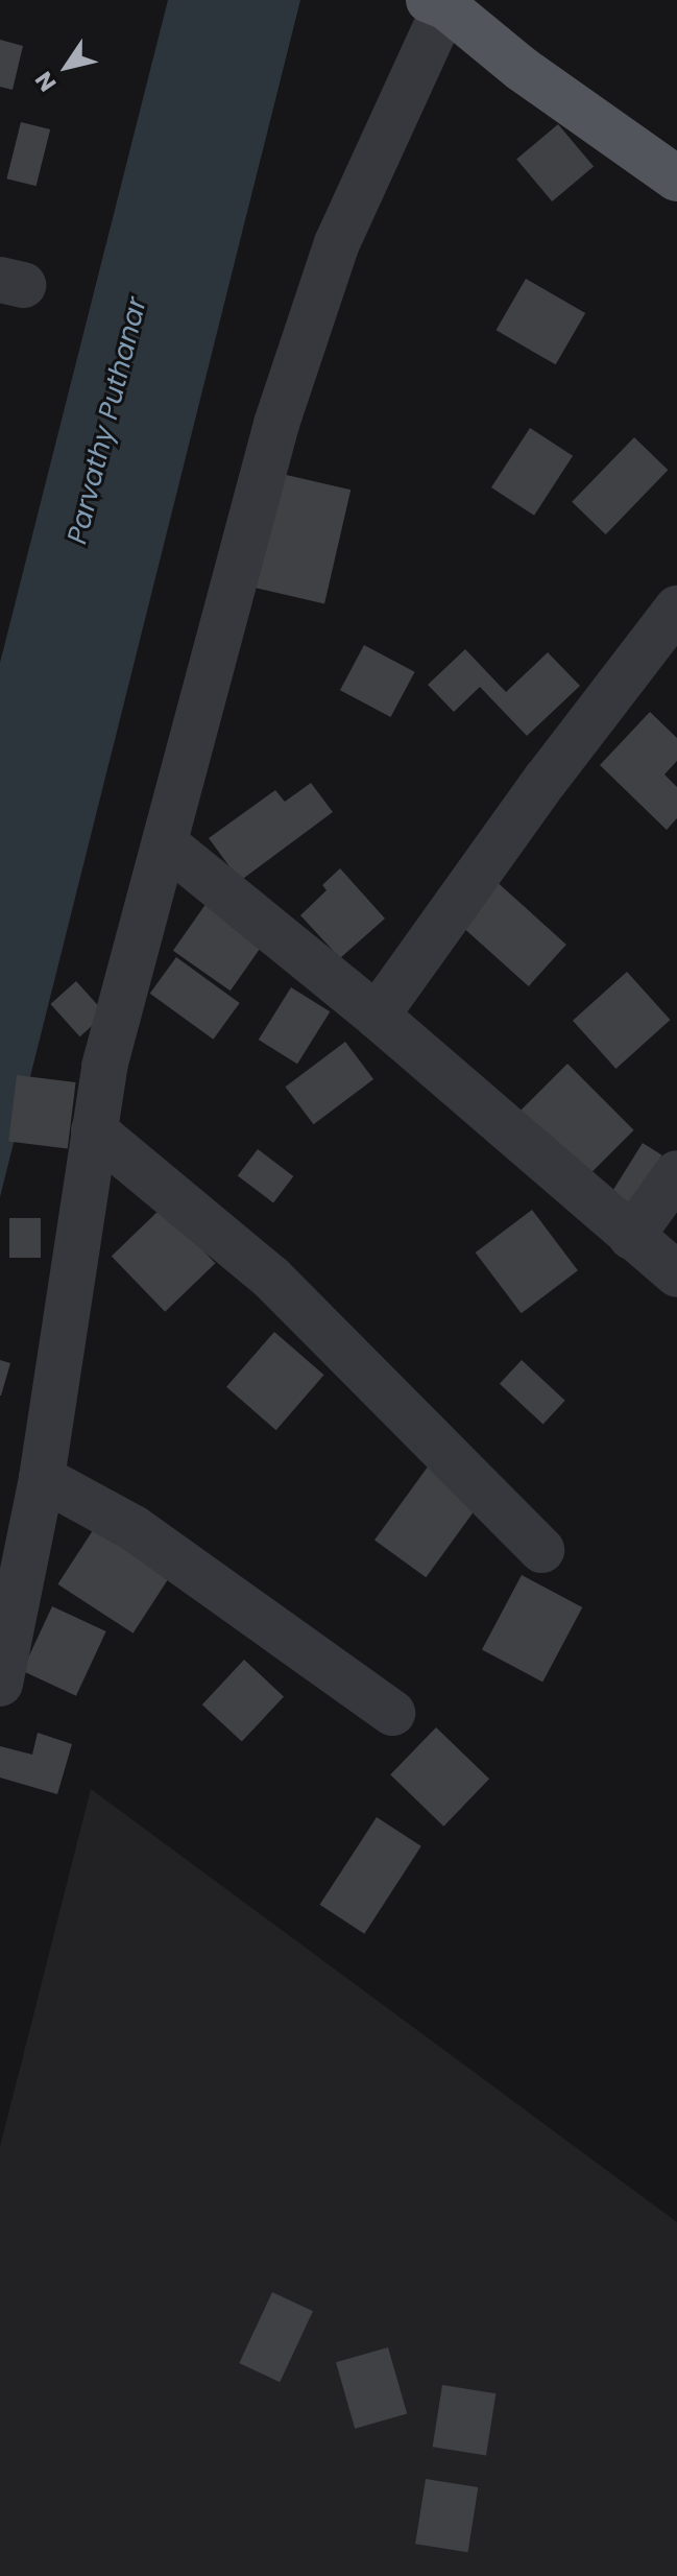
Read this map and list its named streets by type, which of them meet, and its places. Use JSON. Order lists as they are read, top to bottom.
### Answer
{
  "water": ["Parvathy Puthanar"],
  "north": "bottom left"
}
